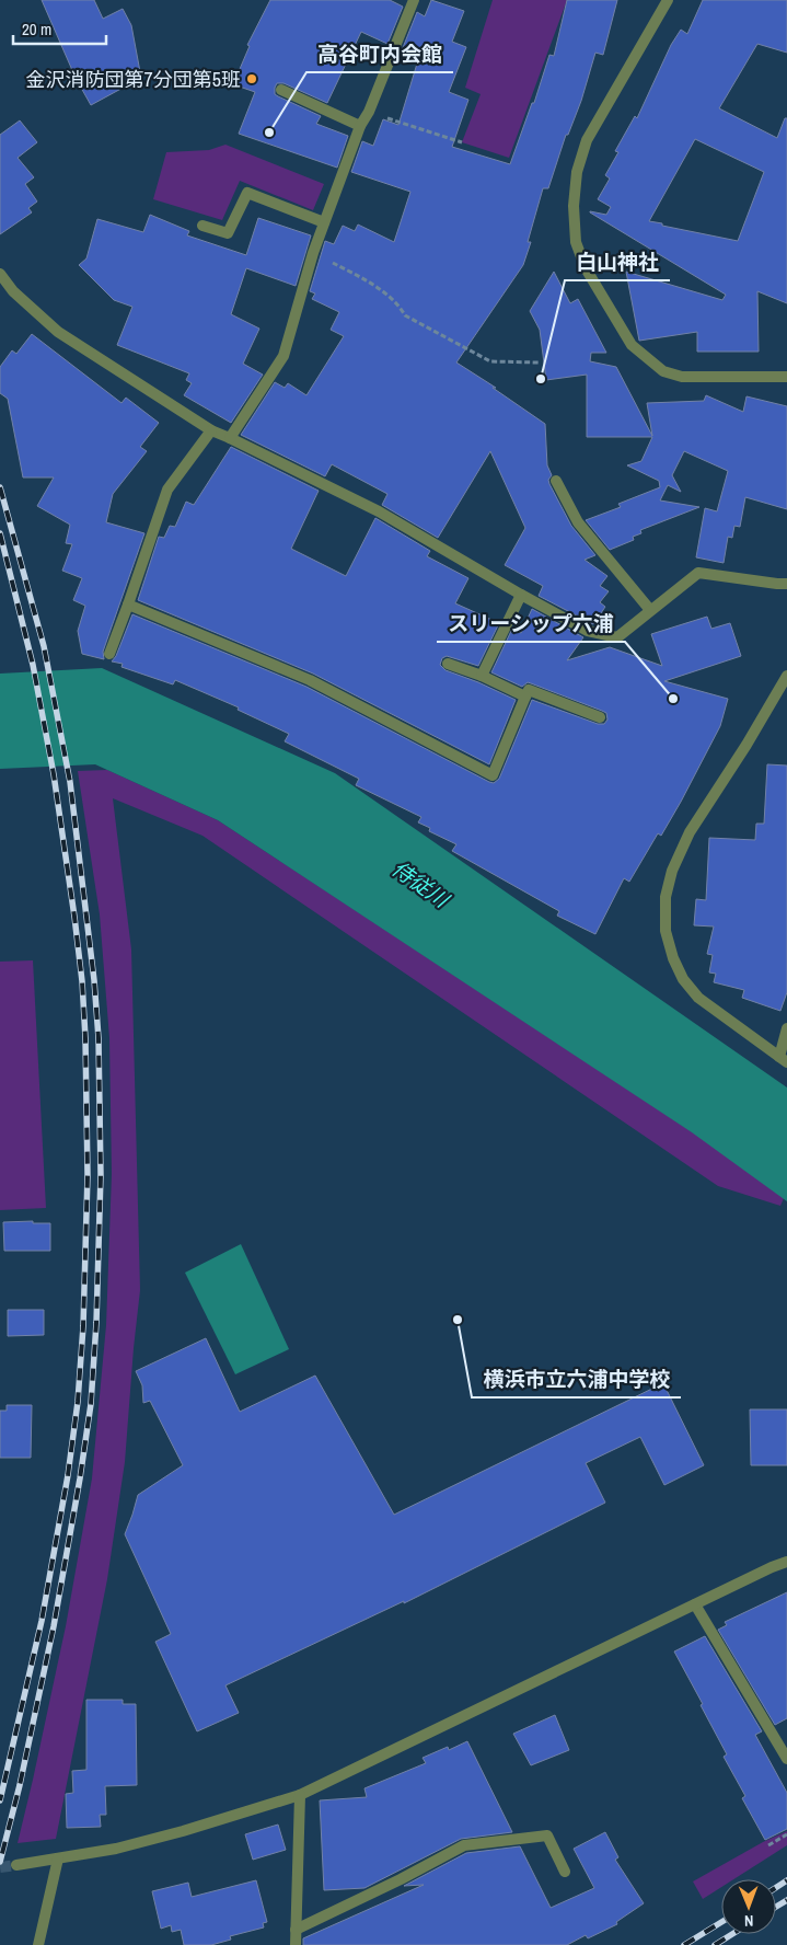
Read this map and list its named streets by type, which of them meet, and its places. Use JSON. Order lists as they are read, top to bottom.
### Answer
{
  "water": ["侍従川"],
  "places": [
    "金沢消防団第7分団第5班",
    "高谷町内会館",
    "白山神社",
    "スリーシップ六浦",
    "横浜市立六浦中学校"
  ],
  "scale_bar": "20 m",
  "north": "bottom"
}
